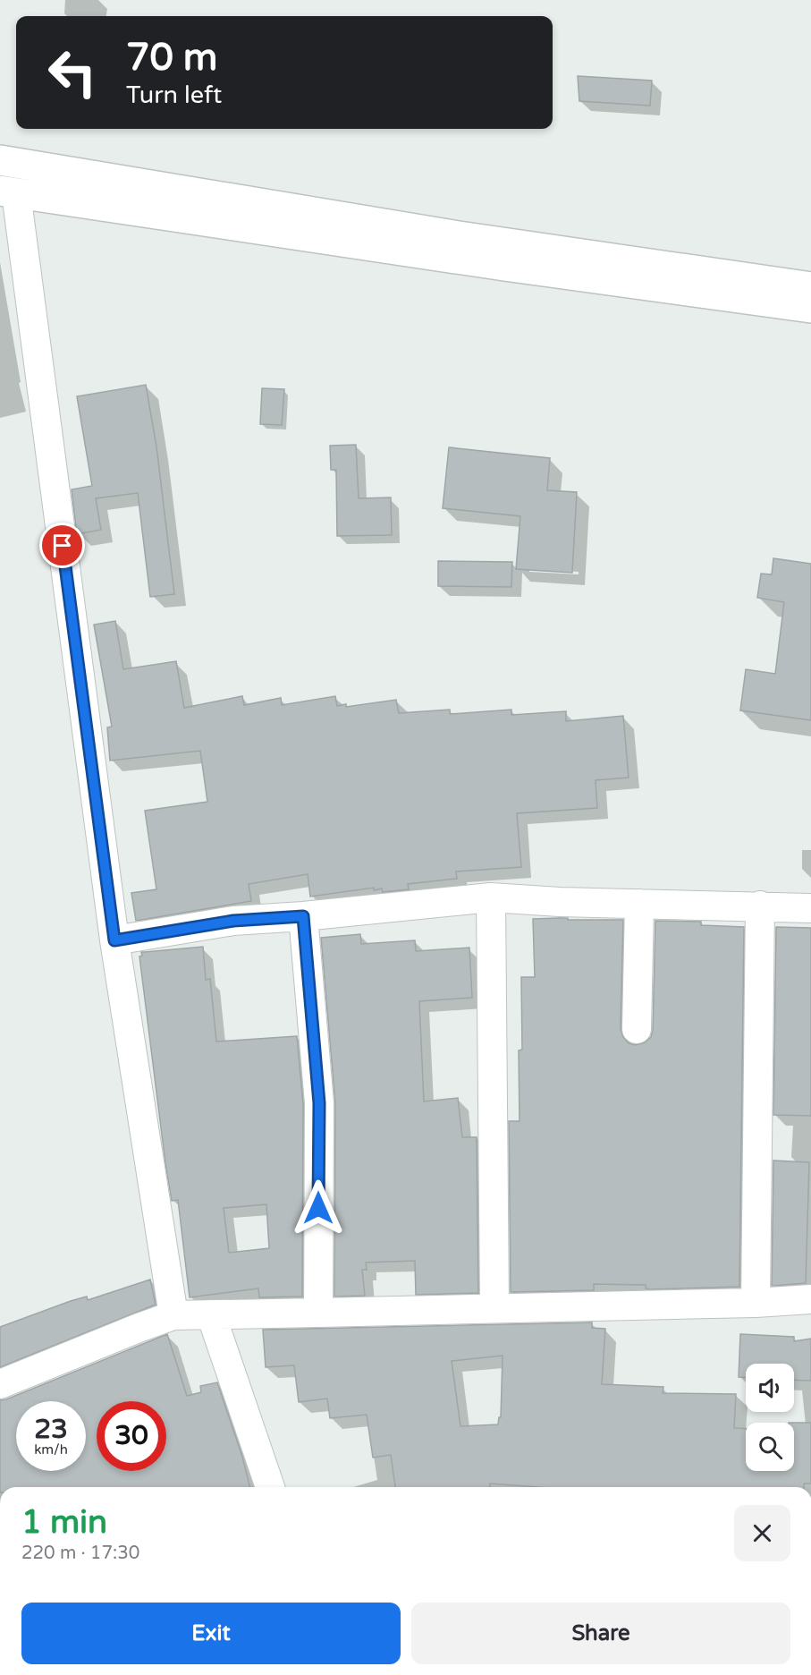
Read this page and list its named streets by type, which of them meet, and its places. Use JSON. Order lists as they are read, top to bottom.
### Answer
{
  "page": {
    "turn": ["70 m", "Turn left"],
    "speed": "23 km/h",
    "limit": "30",
    "heading": ["1 min", "220 m · 17:30"],
    "buttons": ["Exit", "Share"]
  }
}
